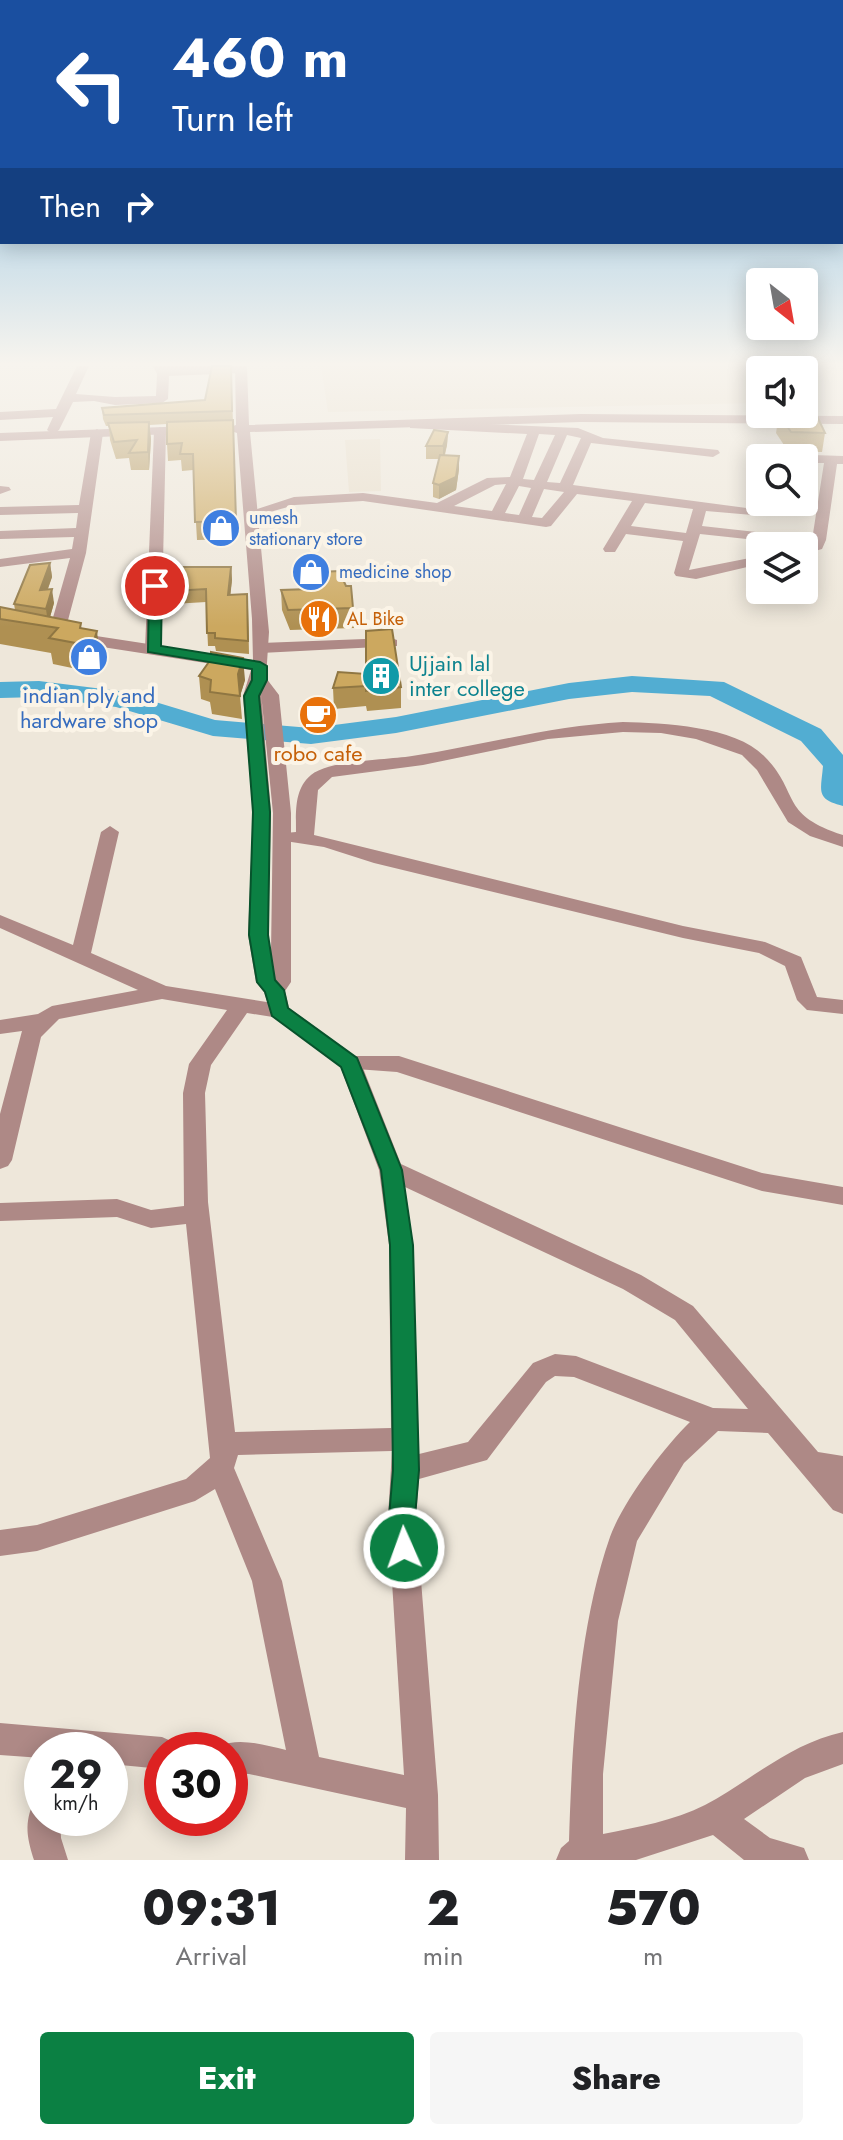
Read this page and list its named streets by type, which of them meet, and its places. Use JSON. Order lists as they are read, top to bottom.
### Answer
{
  "places": {
    "shop": ["umesh stationary store", "medicine shop", "indian ply and hardware shop"],
    "restaurant": ["AL Bike"],
    "building": ["Ujjain lal inter college"],
    "cafe": ["robo cafe"]
  },
  "north": "bottom right",
  "page": {
    "turn": ["460 m", "Turn left"],
    "then": "Then",
    "speed": "29 km/h",
    "limit": "30",
    "eta": [
      "09:31",
      "Arrival",
      "2",
      "min",
      "570",
      "m"
    ],
    "buttons": ["Exit", "Share"]
  }
}
